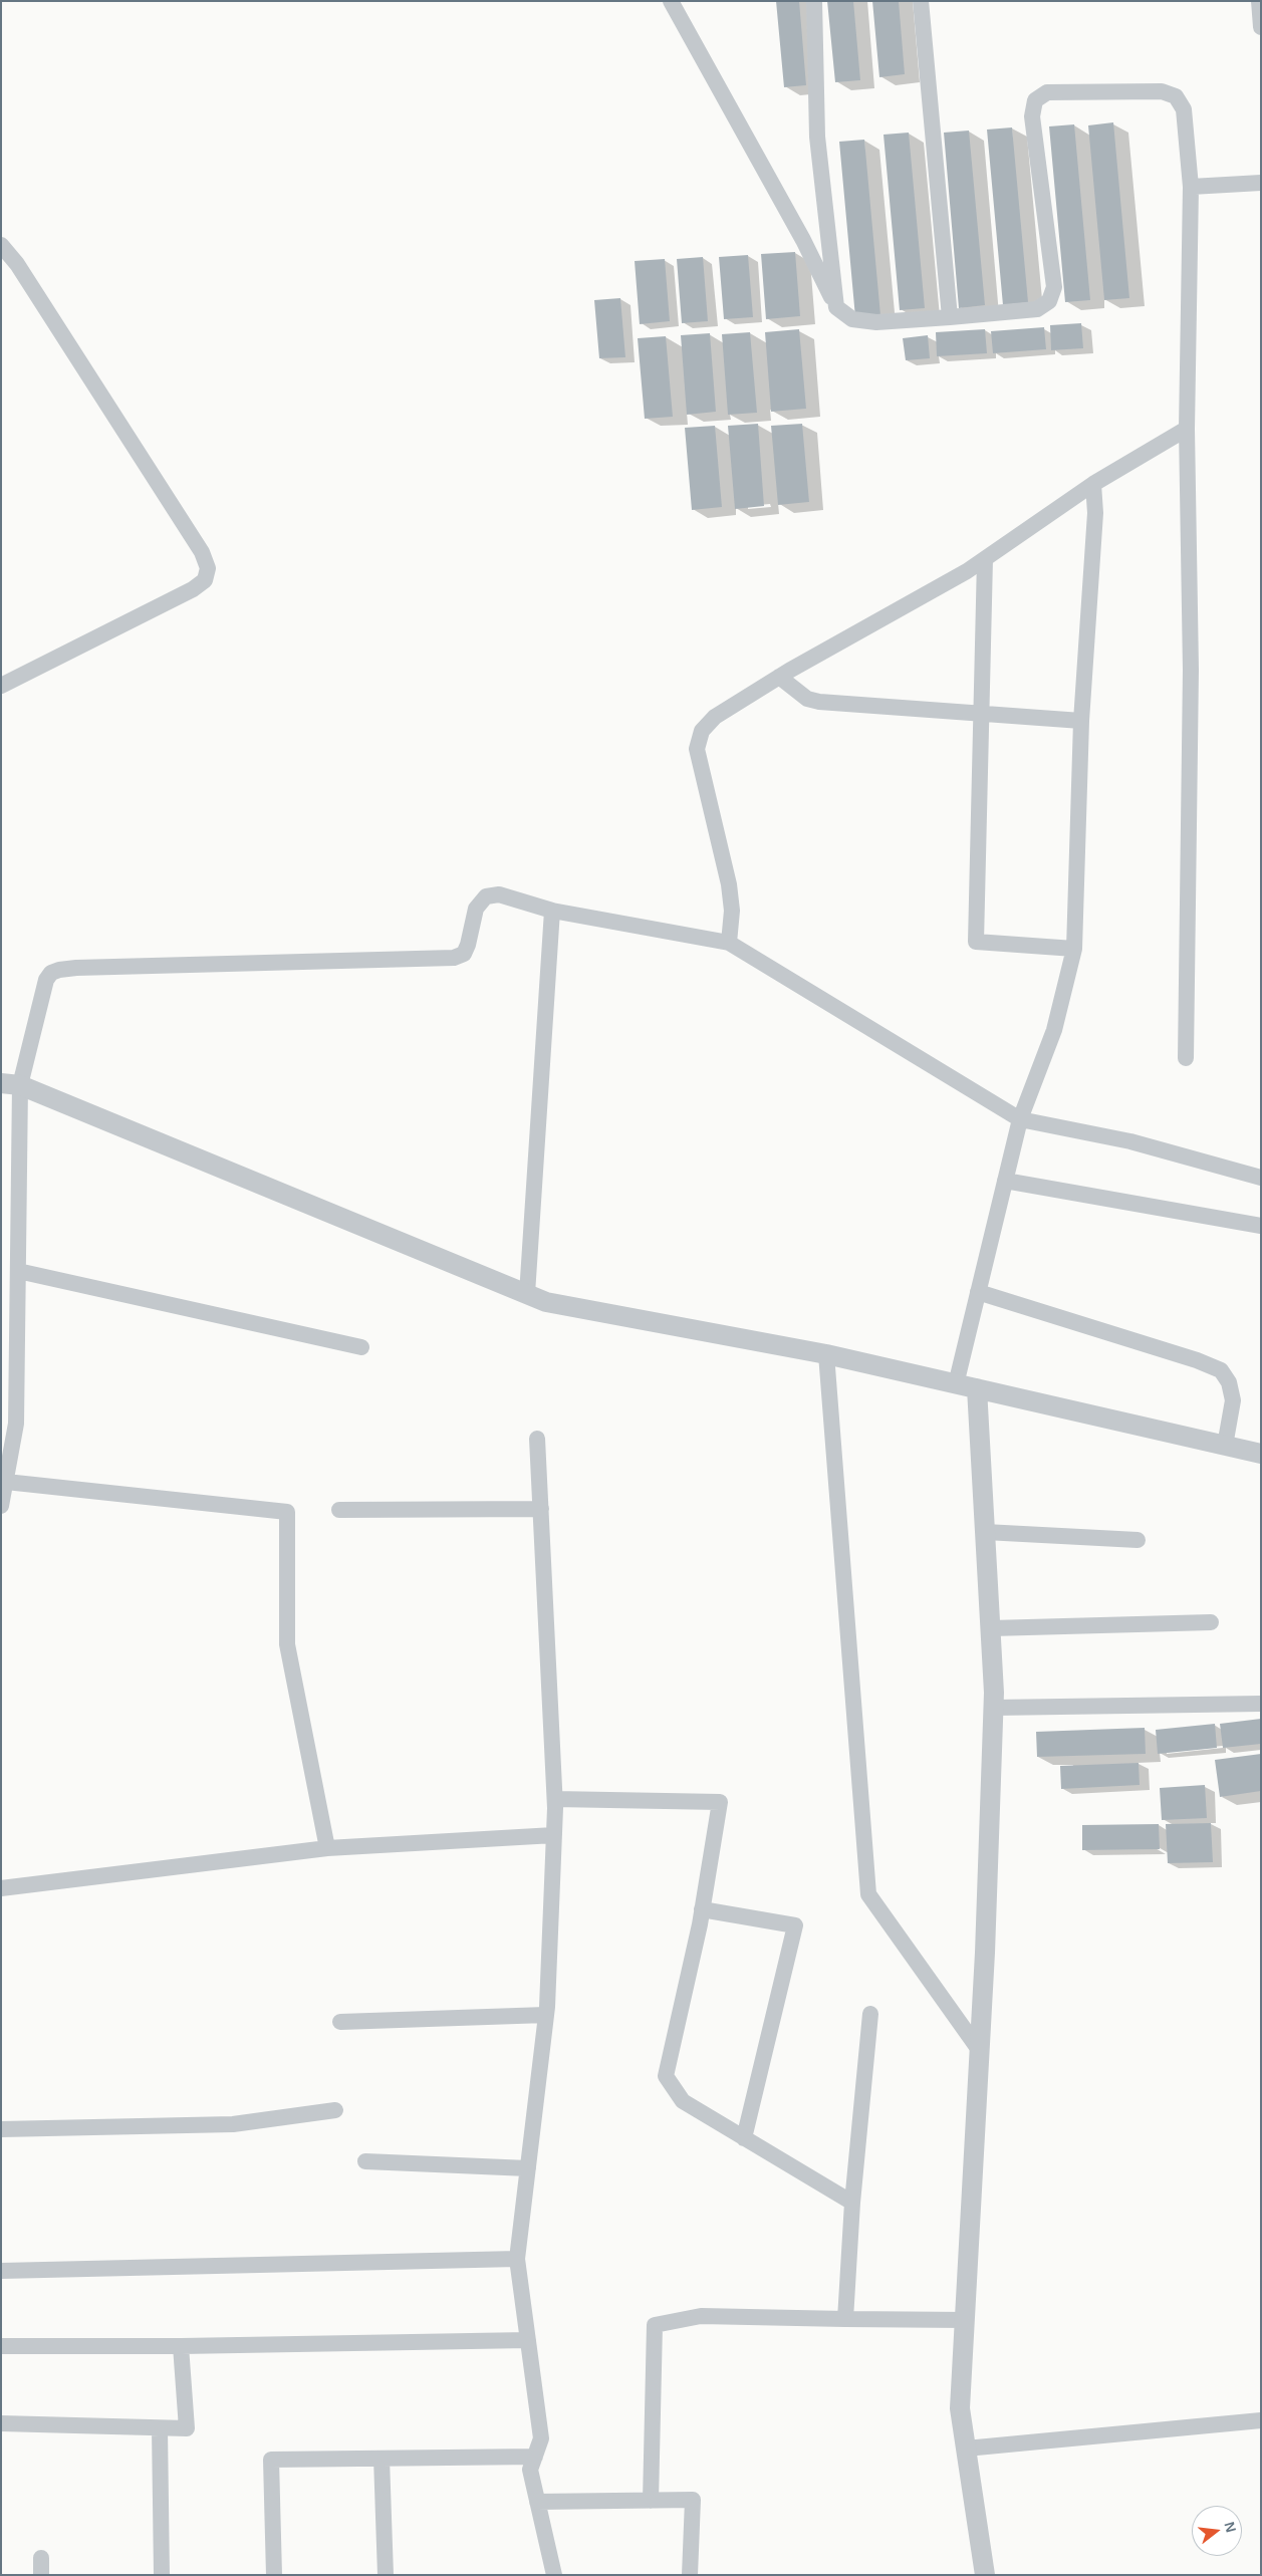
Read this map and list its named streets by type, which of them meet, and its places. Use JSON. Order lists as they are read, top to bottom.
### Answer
{
  "north": "right"
}
